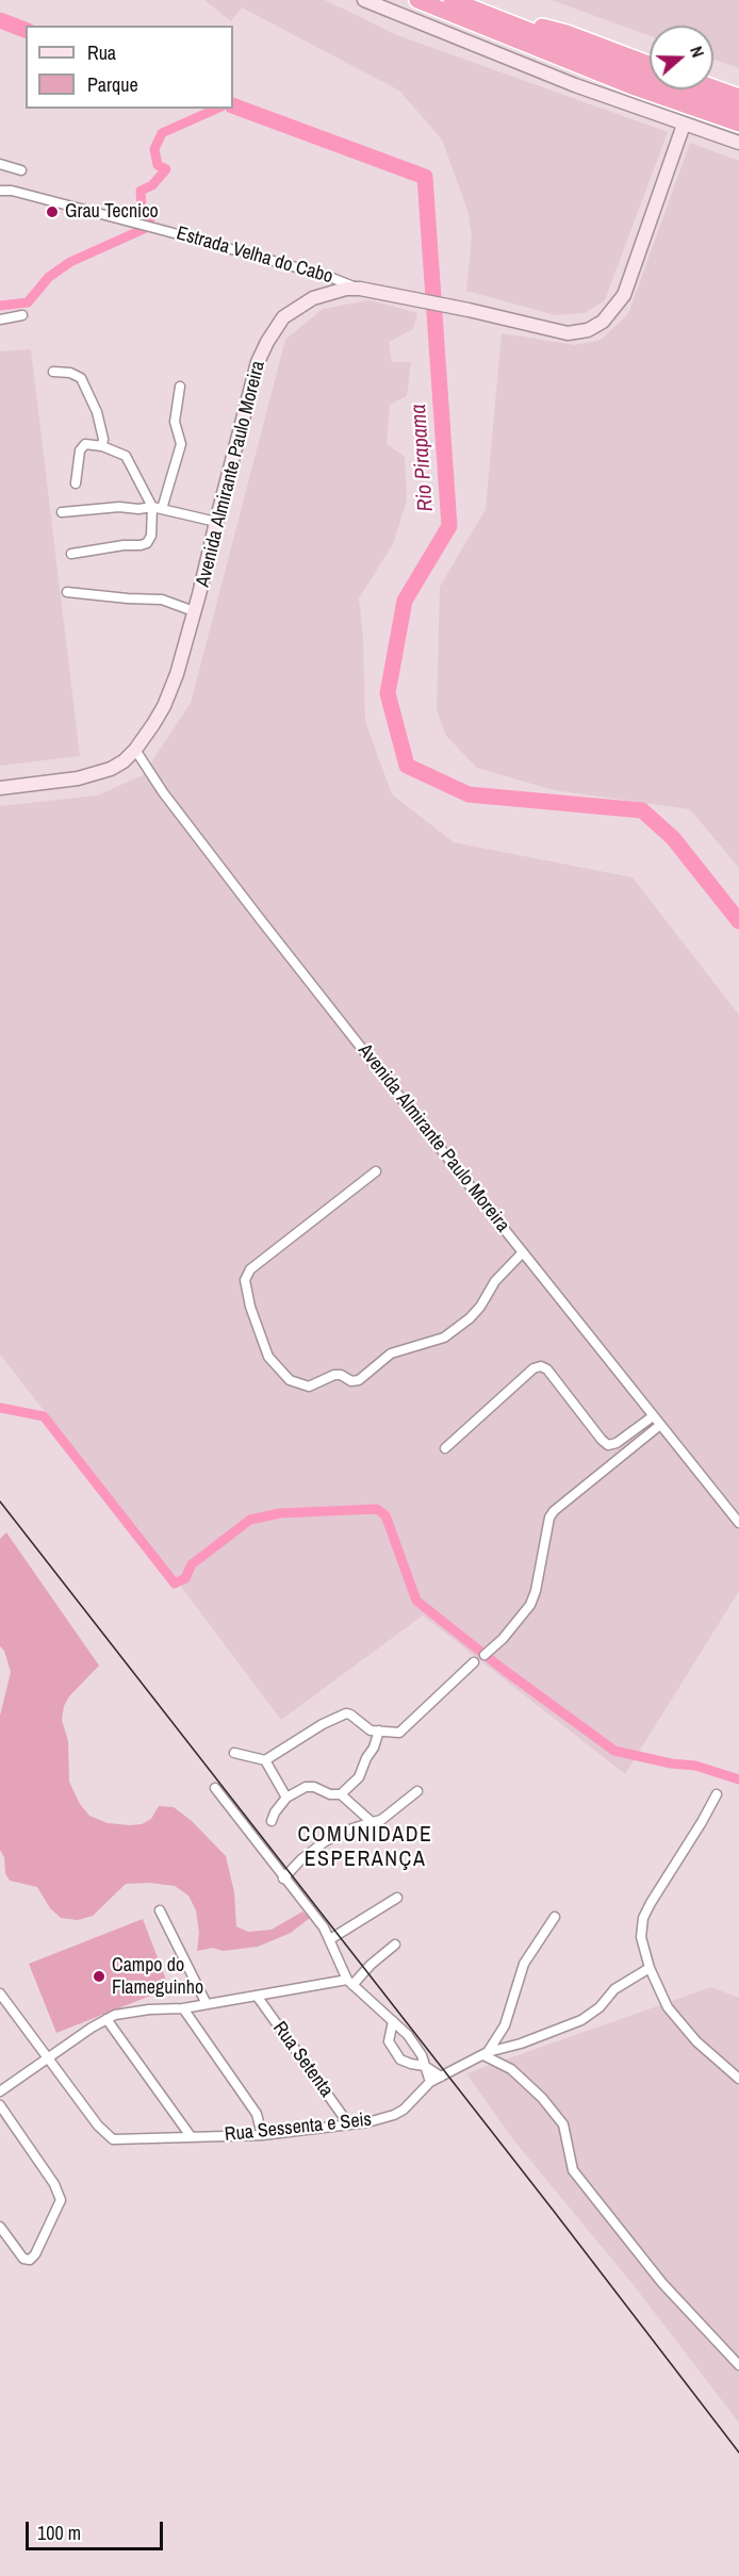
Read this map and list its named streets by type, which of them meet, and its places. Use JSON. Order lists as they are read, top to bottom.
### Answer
{
  "streets": {
    "main road": ["Avenida Almirante Paulo Moreira"],
    "street": ["Estrada Velha do Cabo", "Rua Setenta", "Rua Sessenta e Seis"]
  },
  "crossings": [
    ["Estrada Velha do Cabo", "Avenida Almirante Paulo Moreira"],
    ["Rua Setenta", "Rua Sessenta e Seis"]
  ],
  "districts": ["COMUNIDADE ESPERANÇA"],
  "water": ["Rio Pirapama"],
  "places": ["Grau Tecnico", "Campo do Flameguinho"],
  "legend": ["Rua", "Parque"],
  "scale_bar": "100 m",
  "north": "right"
}
